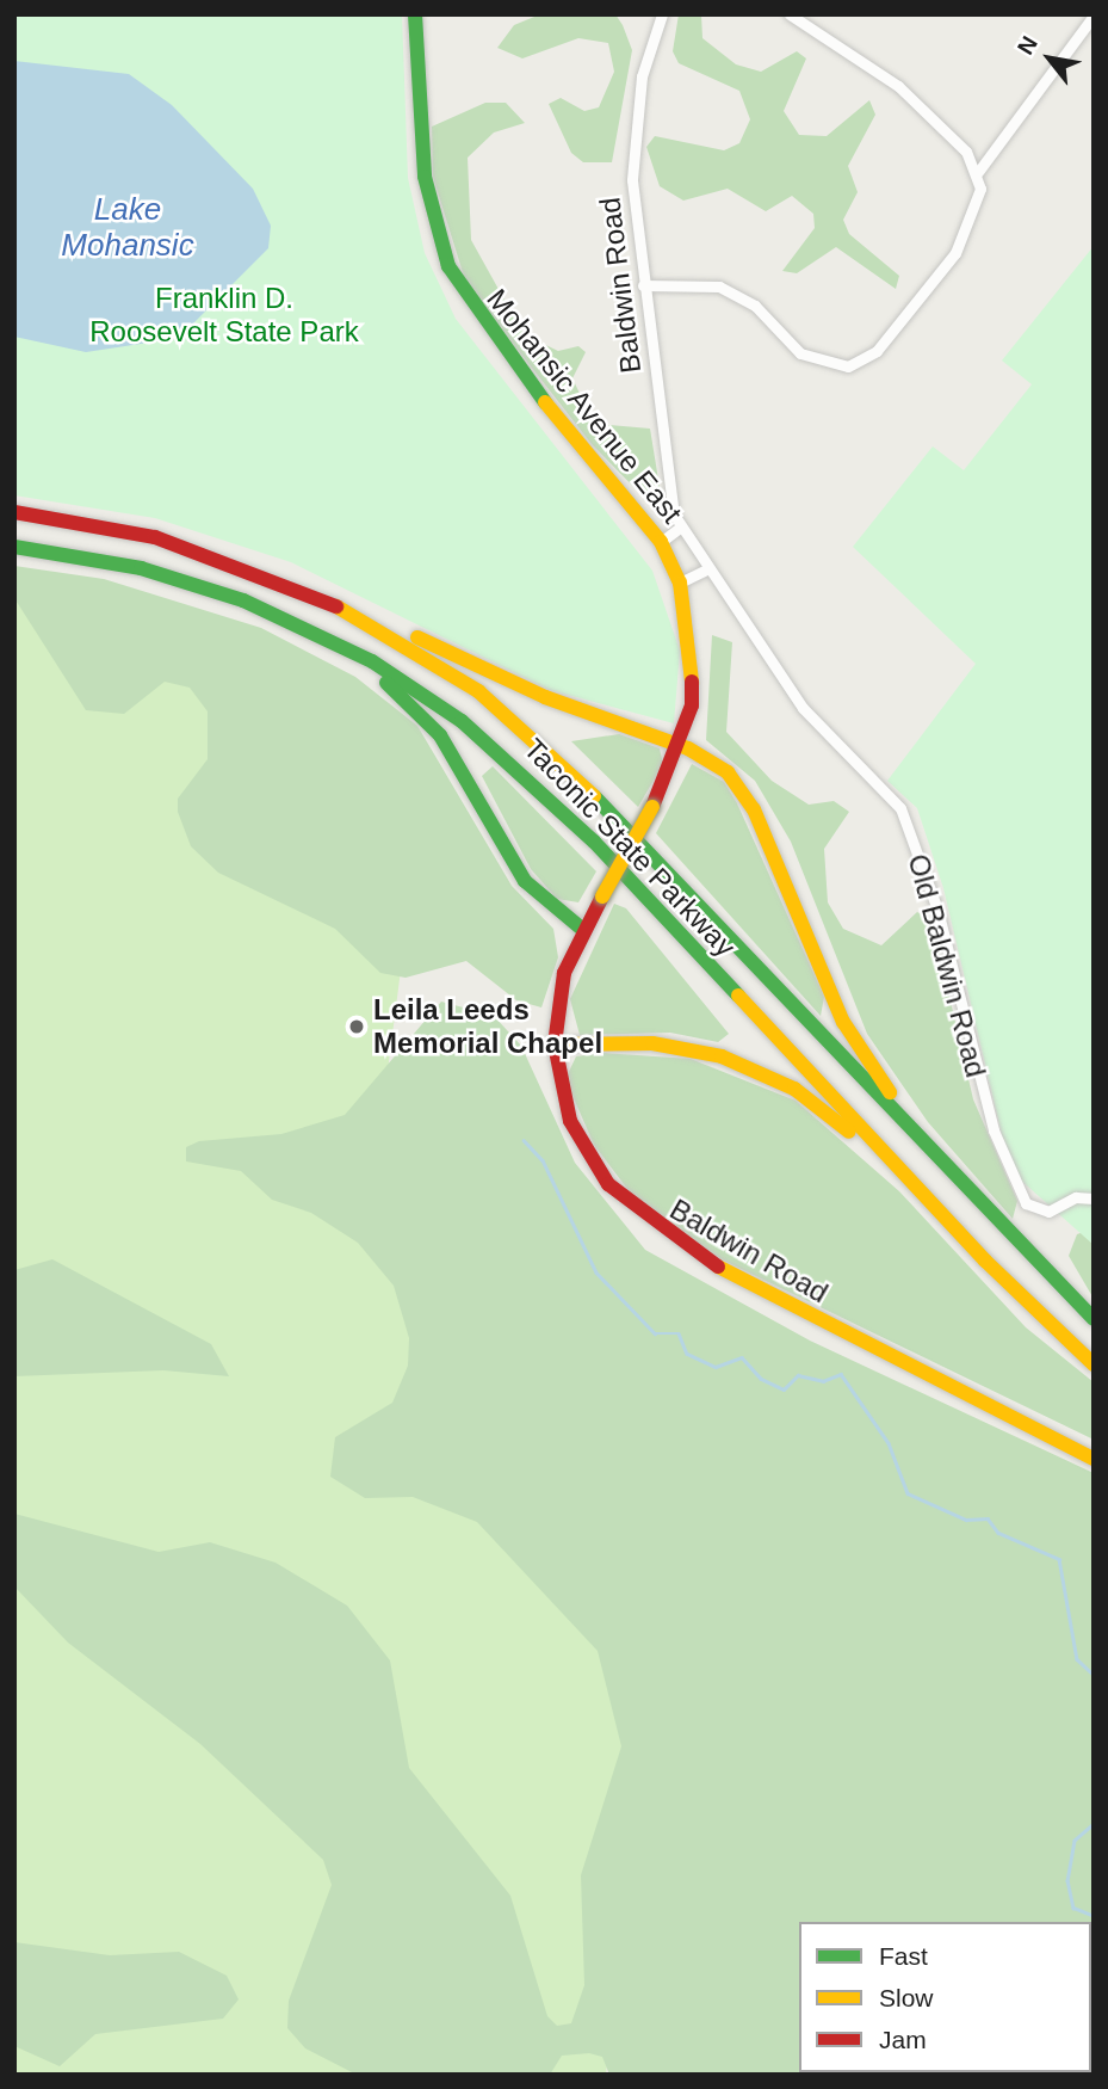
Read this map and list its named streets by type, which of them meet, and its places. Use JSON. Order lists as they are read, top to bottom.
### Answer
{
  "streets": {
    "main road": ["Baldwin Road", "Mohansic Avenue East", "Taconic State Parkway"],
    "street": ["Old Baldwin Road"]
  },
  "crossings": [
    ["Baldwin Road", "Mohansic Avenue East"],
    ["Baldwin Road", "Old Baldwin Road"]
  ],
  "water": ["Lake Mohansic"],
  "parks": ["Franklin D. Roosevelt State Park"],
  "places": ["Leila Leeds Memorial Chapel"],
  "legend": ["Fast", "Slow", "Jam"],
  "north": "top left"
}
